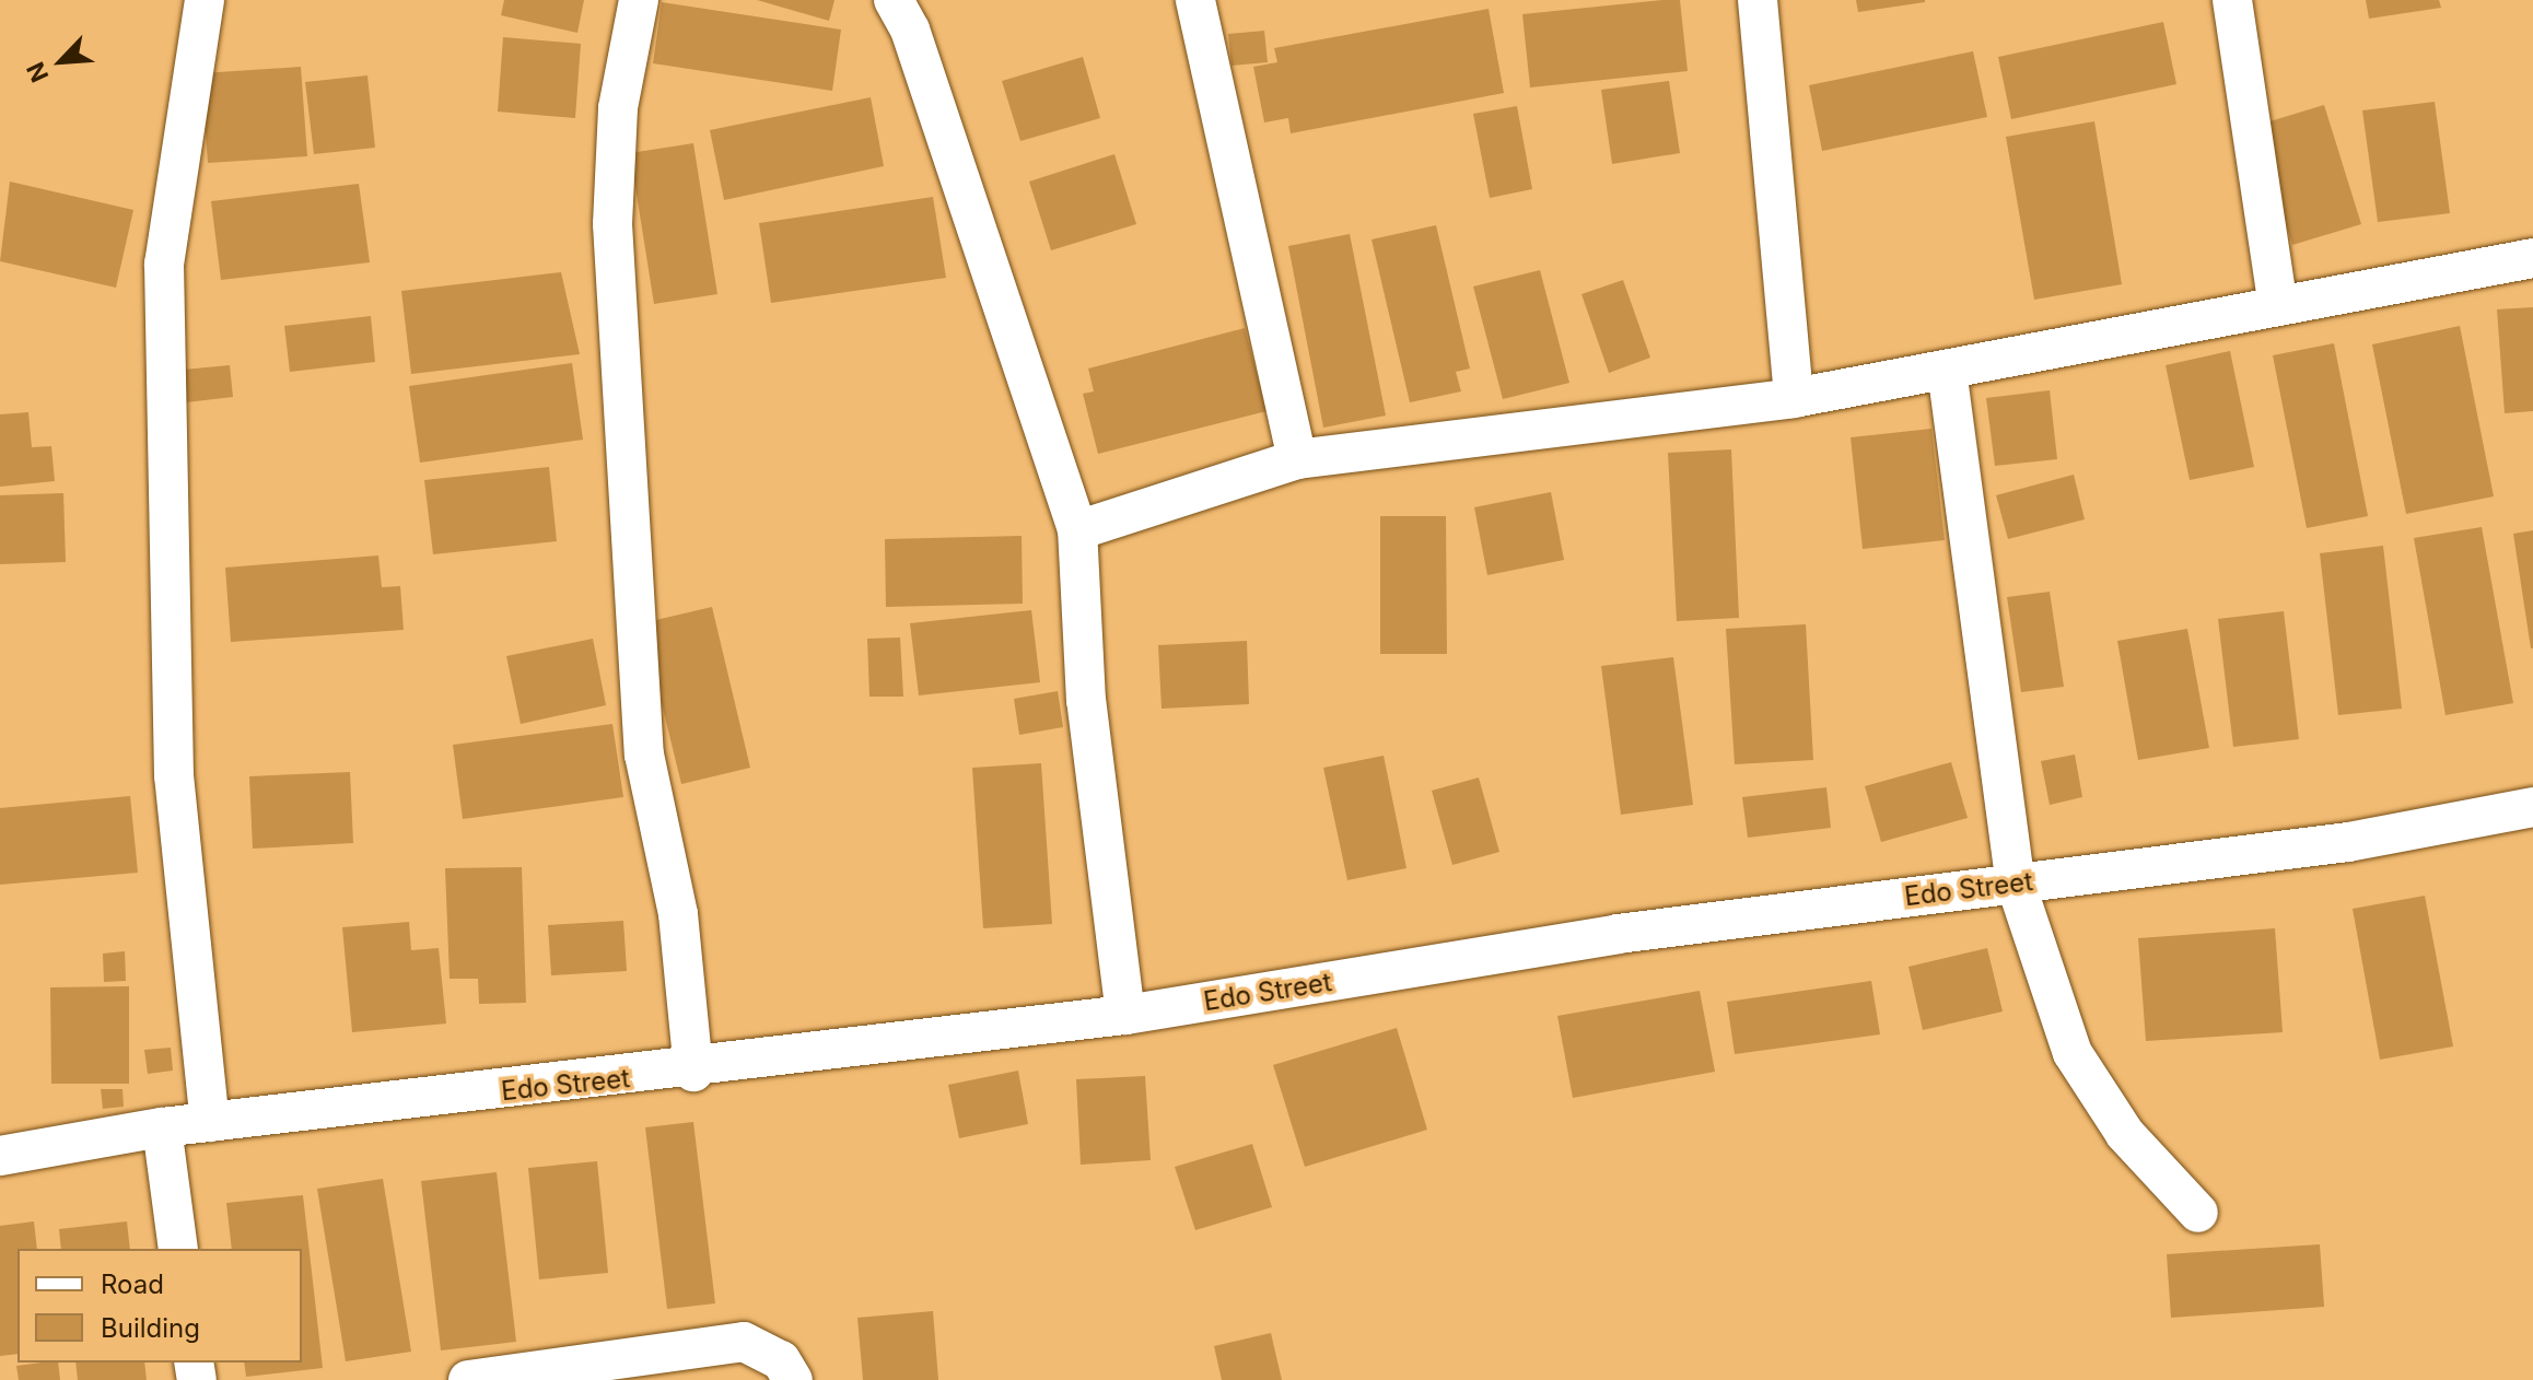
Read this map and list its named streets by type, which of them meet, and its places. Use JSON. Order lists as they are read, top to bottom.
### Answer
{
  "streets": {
    "street": ["Edo Street"]
  },
  "legend": ["Road", "Building"],
  "north": "bottom left"
}
